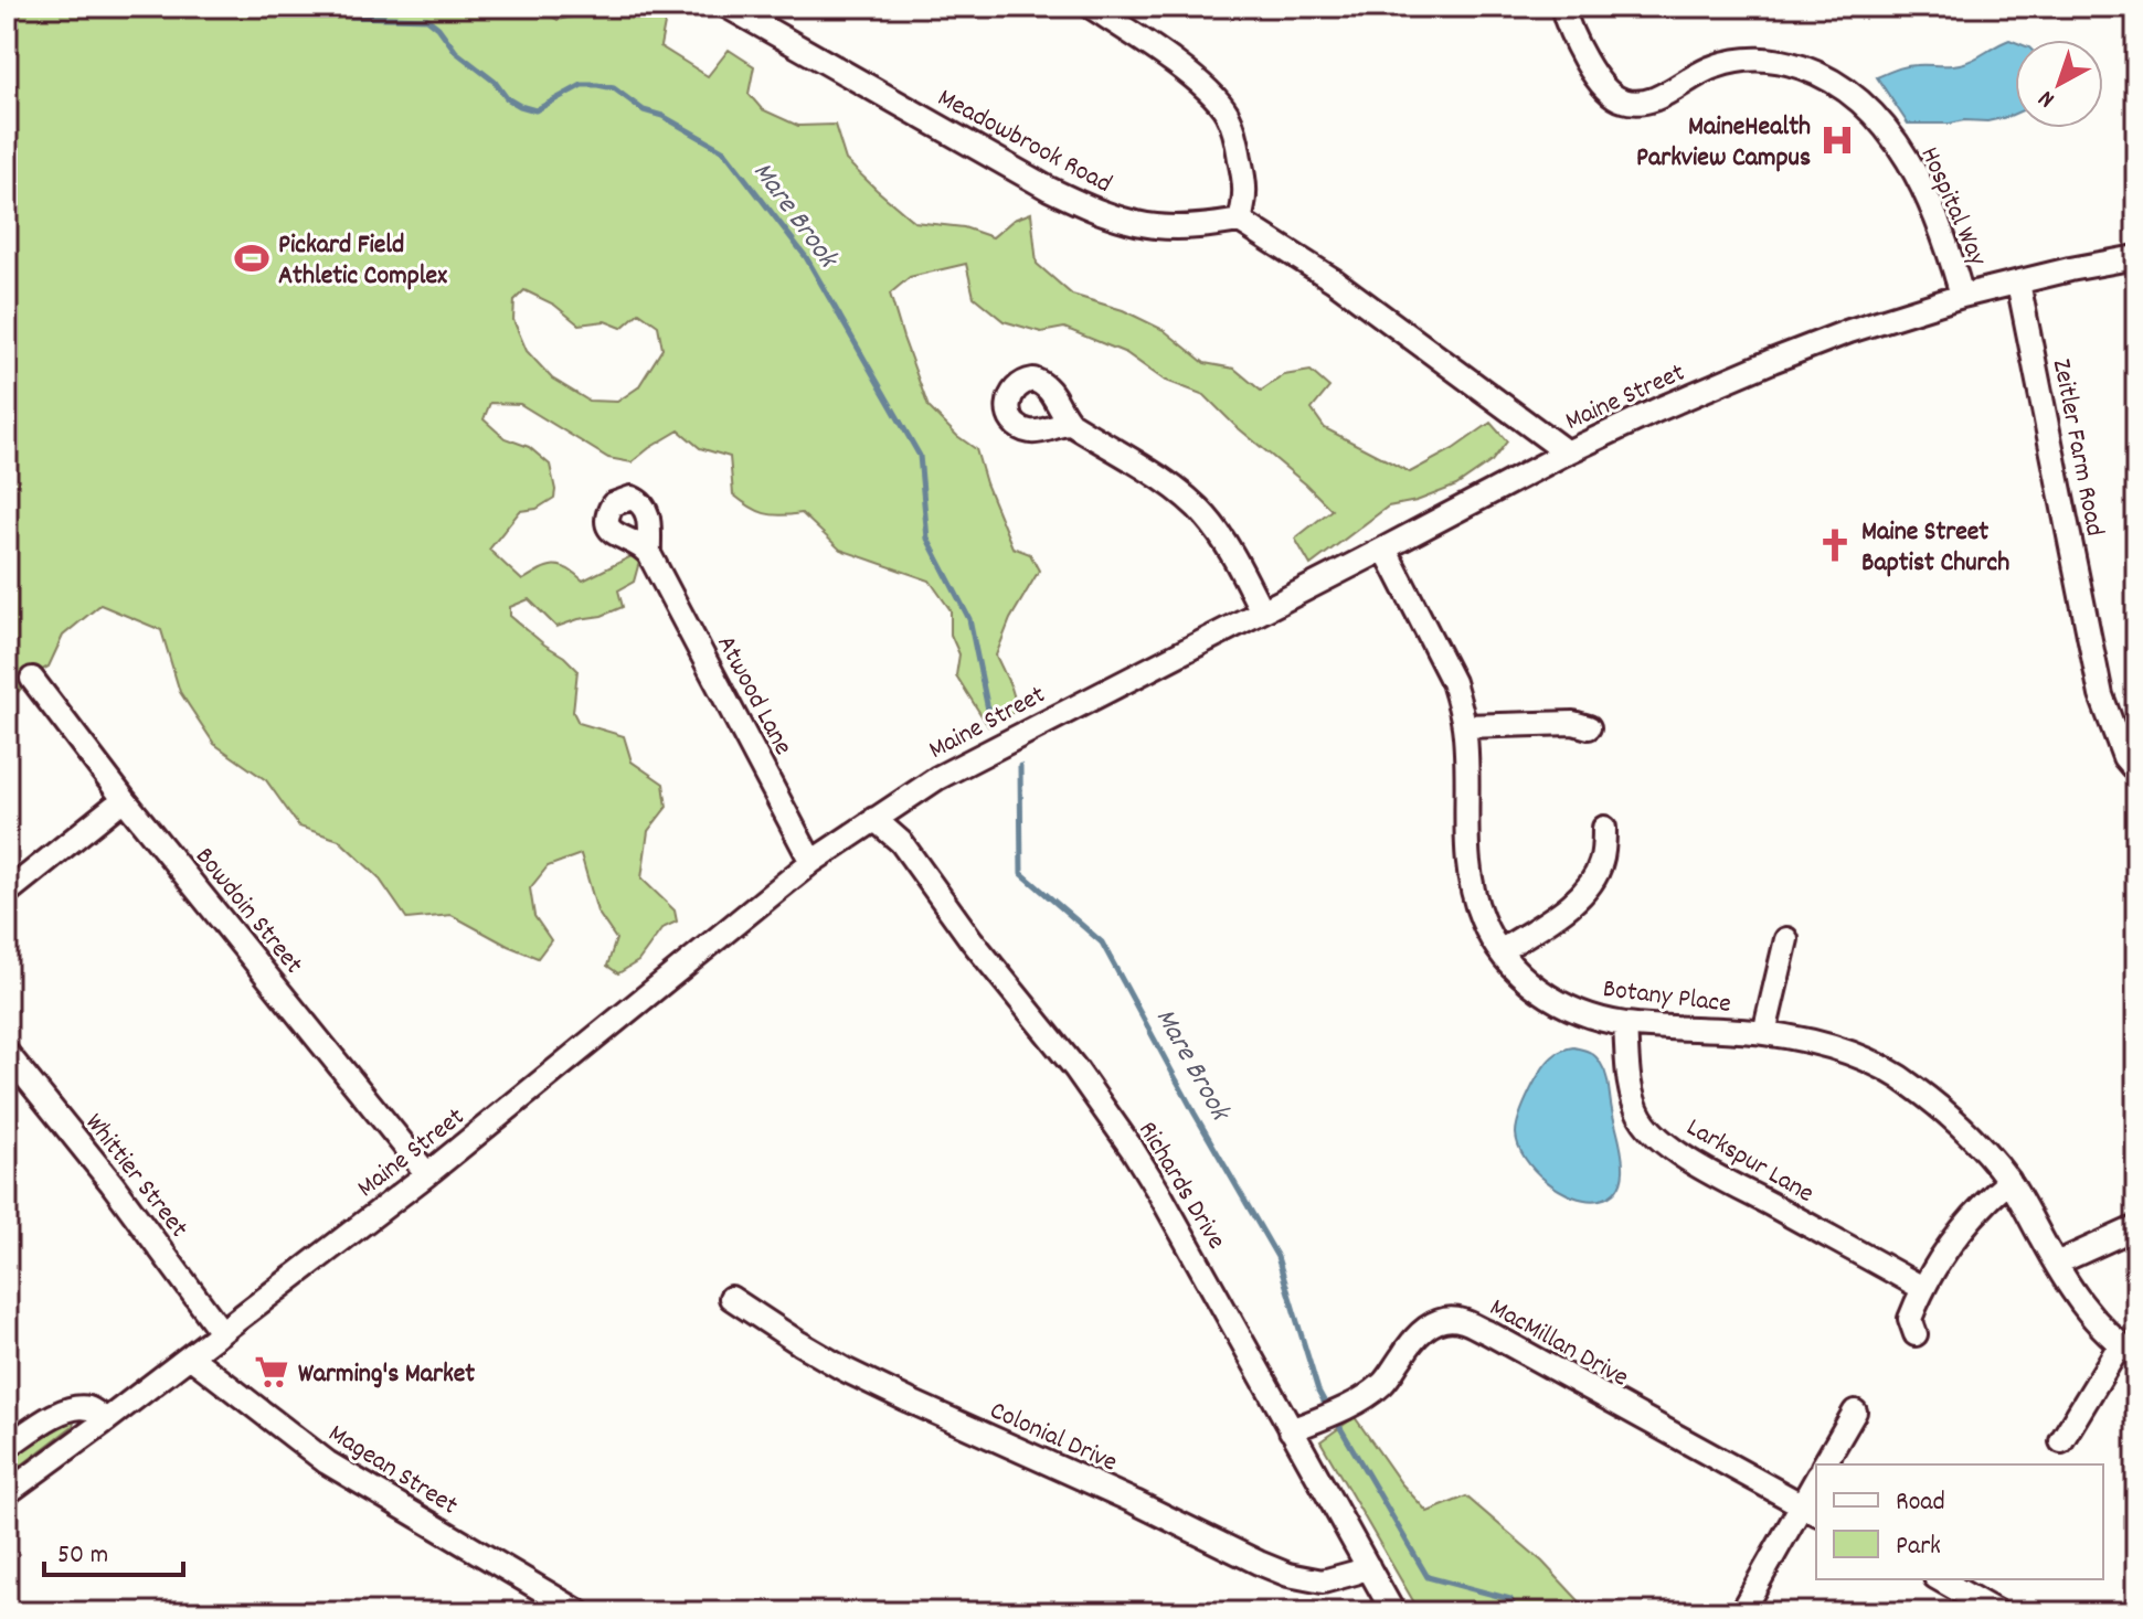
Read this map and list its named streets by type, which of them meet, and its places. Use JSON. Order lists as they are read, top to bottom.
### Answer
{
  "streets": {
    "street": [
      "Meadowbrook Road",
      "Hospital Way",
      "Maine Street",
      "Zeitler Farm Road",
      "Atwood Lane",
      "Bowdoin Street",
      "Botany Place",
      "Larkspur Lane",
      "Whittier Street",
      "Richards Drive",
      "MacMillan Drive",
      "Colonial Drive",
      "Magean Street"
    ]
  },
  "crossings": [
    ["Hospital Way", "Maine Street"],
    ["Maine Street", "Zeitler Farm Road"],
    ["Maine Street", "Atwood Lane"],
    ["Maine Street", "Bowdoin Street"],
    ["Maine Street", "Botany Place"],
    ["Maine Street", "Whittier Street"],
    ["Maine Street", "Richards Drive"],
    ["Maine Street", "Magean Street"],
    ["Botany Place", "Larkspur Lane"],
    ["Richards Drive", "MacMillan Drive"],
    ["Richards Drive", "Colonial Drive"]
  ],
  "water": ["Mare Brook"],
  "places": {
    "hospital": ["MaineHealth Parkview Campus"],
    "sports": ["Pickard Field Athletic Complex"],
    "church": ["Maine Street Baptist Church"],
    "supermarket": ["Warming's Market"]
  },
  "legend": ["Road", "Park"],
  "scale_bar": "50 m",
  "north": "bottom left"
}
